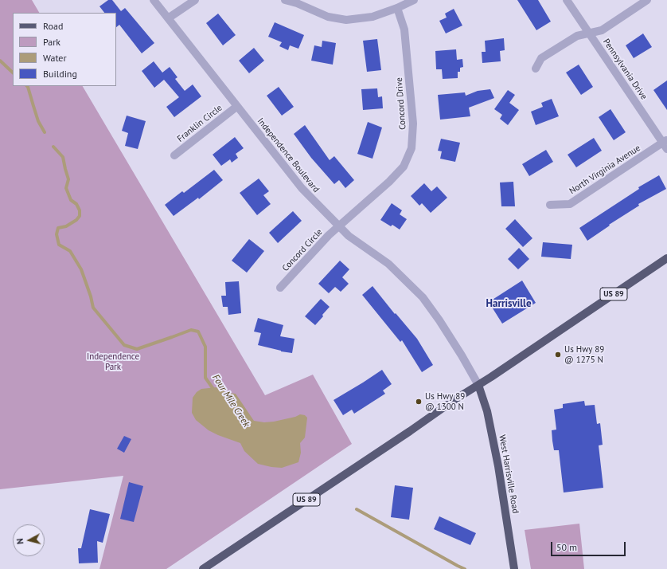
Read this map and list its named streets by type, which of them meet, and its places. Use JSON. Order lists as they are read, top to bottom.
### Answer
{
  "streets": {
    "main road": ["US 89", "West Harrisville Road"],
    "street": [
      "Pennsylvania Drive",
      "Concord Drive",
      "Franklin Circle",
      "Independence Boulevard",
      "North Virginia Avenue",
      "Concord Circle"
    ]
  },
  "crossings": [
    ["Pennsylvania Drive", "North Virginia Avenue"],
    ["Concord Drive", "Independence Boulevard"],
    ["Concord Drive", "Concord Circle"],
    ["Franklin Circle", "Independence Boulevard"],
    ["Independence Boulevard", "Concord Circle"],
    ["Independence Boulevard", "US 89"],
    ["Independence Boulevard", "West Harrisville Road"],
    ["US 89", "West Harrisville Road"]
  ],
  "districts": ["Harrisville"],
  "water": ["Four Mile Creek"],
  "parks": ["Independence Park"],
  "places": ["Us Hwy 89 @ 1275 N", "Us Hwy 89 @ 1300 N"],
  "legend": [
    "Road",
    "Park",
    "Water",
    "Building"
  ],
  "scale_bar": "50 m",
  "north": "left"
}
